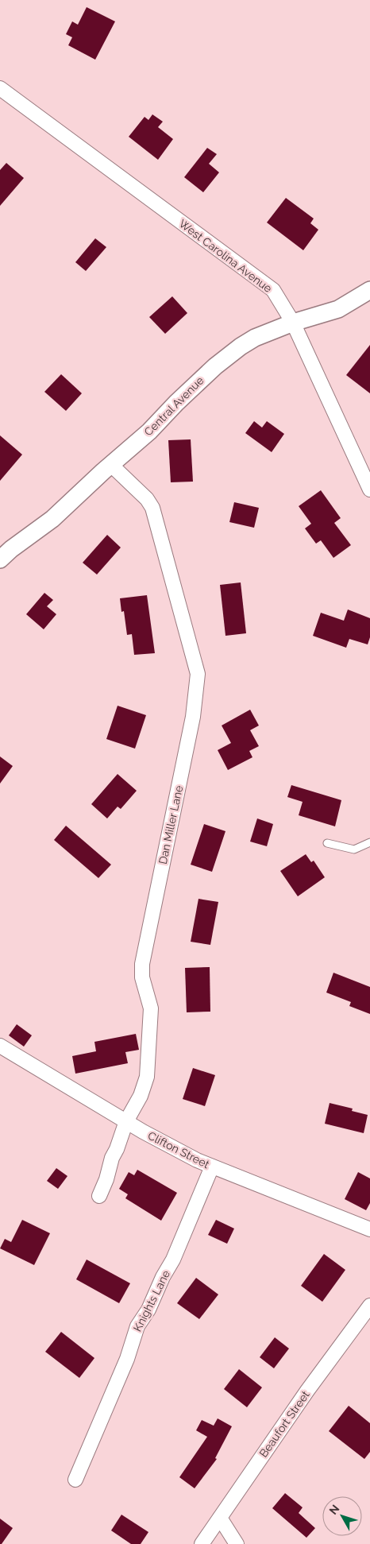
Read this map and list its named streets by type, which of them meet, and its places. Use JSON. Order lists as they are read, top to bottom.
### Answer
{
  "streets": {
    "street": [
      "West Carolina Avenue",
      "Central Avenue",
      "Dan Miller Lane",
      "Clifton Street",
      "Knights Lane",
      "Beaufort Street"
    ]
  },
  "crossings": [
    ["West Carolina Avenue", "Central Avenue"],
    ["Central Avenue", "Dan Miller Lane"],
    ["Dan Miller Lane", "Clifton Street"],
    ["Clifton Street", "Knights Lane"]
  ],
  "north": "top left"
}
